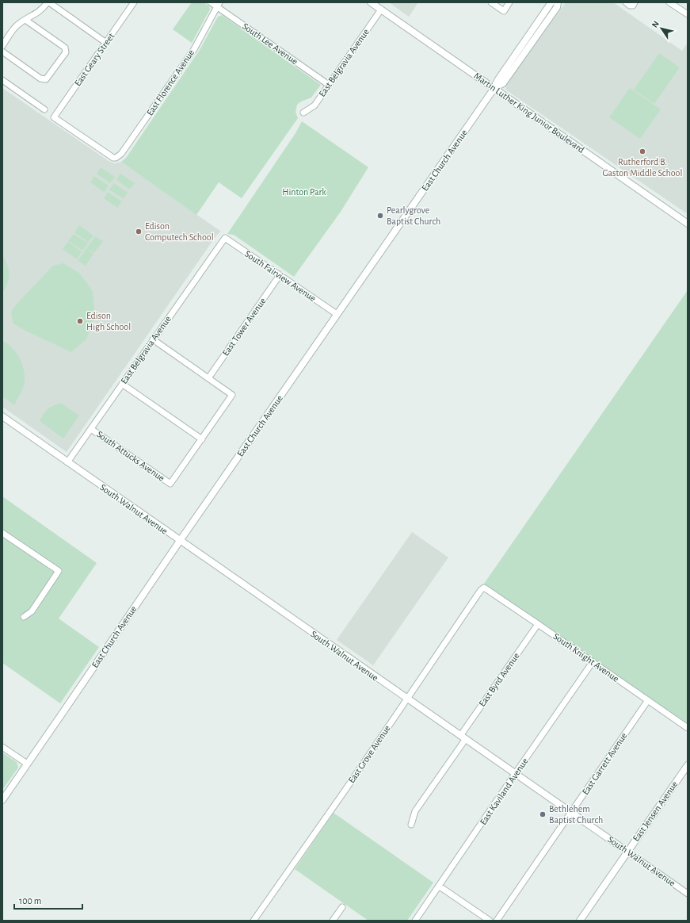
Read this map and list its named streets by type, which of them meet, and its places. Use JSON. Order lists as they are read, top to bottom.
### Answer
{
  "streets": {
    "street": [
      "South Lee Avenue",
      "East Geary Street",
      "East Belgravia Avenue",
      "East Florence Avenue",
      "Martin Luther King Junior Boulevard",
      "East Church Avenue",
      "South Fairview Avenue",
      "East Tower Avenue",
      "South Attucks Avenue",
      "South Walnut Avenue",
      "South Knight Avenue",
      "East Byrd Avenue",
      "East Grove Avenue",
      "East Garrett Avenue",
      "East Kaviland Avenue",
      "East Jensen Avenue"
    ]
  },
  "crossings": [
    ["South Lee Avenue", "East Belgravia Avenue"],
    ["South Lee Avenue", "East Florence Avenue"],
    ["East Geary Street", "East Florence Avenue"],
    ["East Belgravia Avenue", "Martin Luther King Junior Boulevard"],
    ["East Belgravia Avenue", "South Fairview Avenue"],
    ["East Belgravia Avenue", "South Attucks Avenue"],
    ["East Belgravia Avenue", "South Walnut Avenue"],
    ["Martin Luther King Junior Boulevard", "East Church Avenue"],
    ["East Church Avenue", "South Fairview Avenue"],
    ["East Church Avenue", "South Walnut Avenue"],
    ["South Fairview Avenue", "East Tower Avenue"],
    ["South Walnut Avenue", "East Byrd Avenue"],
    ["South Walnut Avenue", "East Grove Avenue"],
    ["South Walnut Avenue", "East Garrett Avenue"],
    ["South Walnut Avenue", "East Kaviland Avenue"],
    ["South Walnut Avenue", "East Jensen Avenue"],
    ["South Knight Avenue", "East Byrd Avenue"],
    ["South Knight Avenue", "East Grove Avenue"],
    ["South Knight Avenue", "East Garrett Avenue"],
    ["South Knight Avenue", "East Kaviland Avenue"]
  ],
  "parks": ["Hinton Park"],
  "places": [
    "Rutherford B. Gaston Middle School",
    "Pearlygrove Baptist Church",
    "Edison Computech School",
    "Edison High School",
    "Bethlehem Baptist Church"
  ],
  "scale_bar": "100 m",
  "north": "top left"
}
